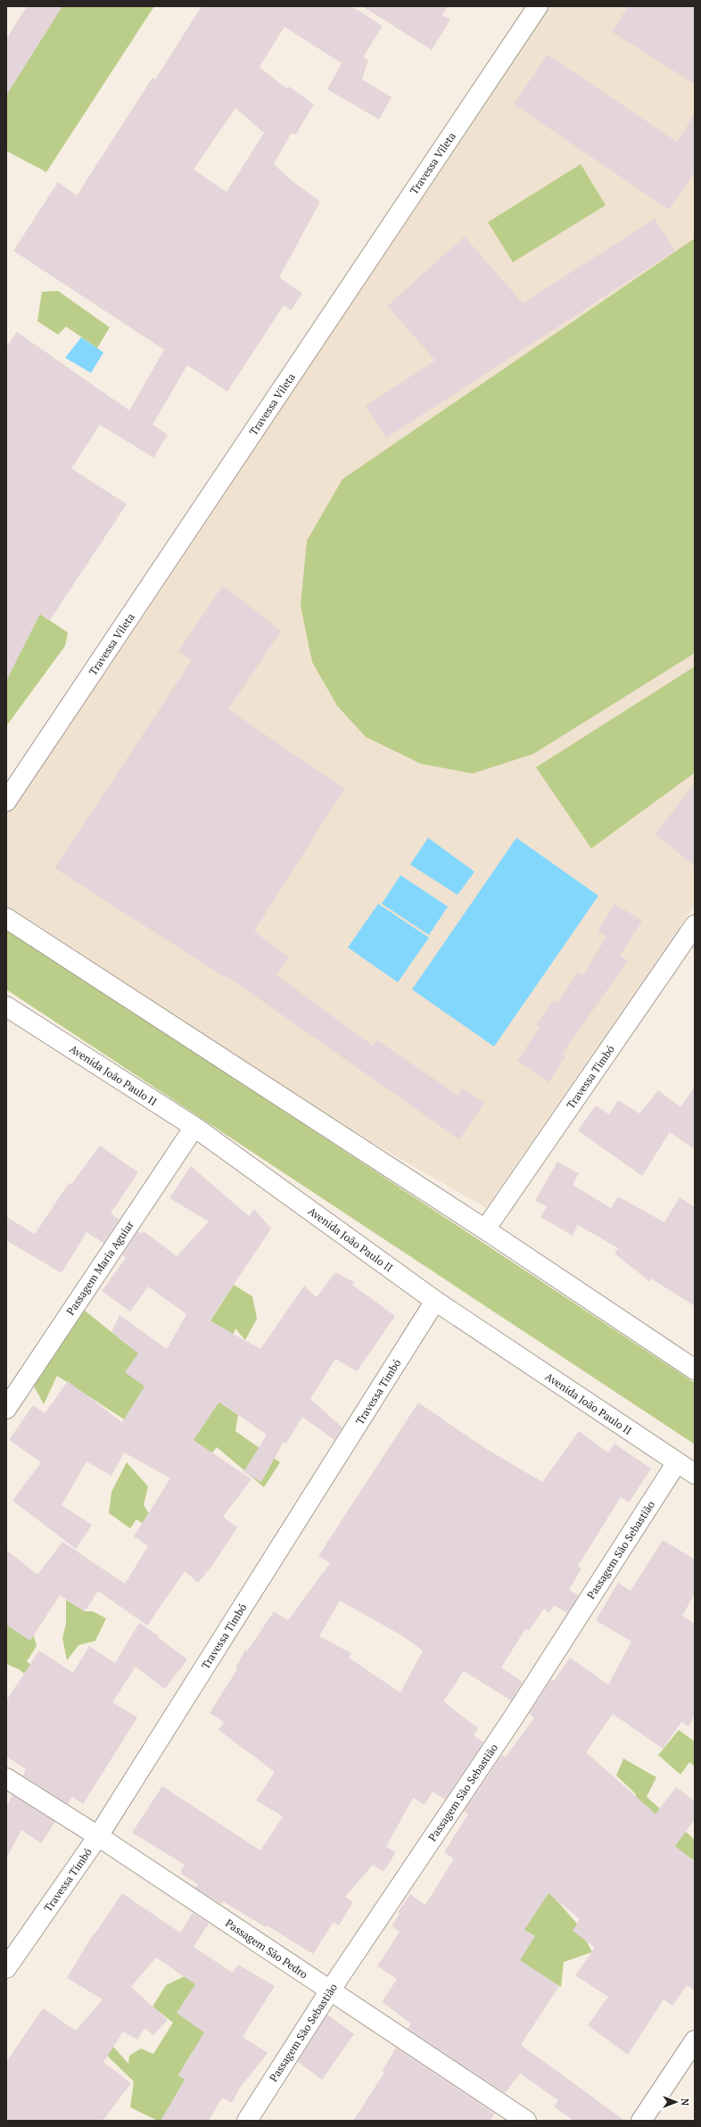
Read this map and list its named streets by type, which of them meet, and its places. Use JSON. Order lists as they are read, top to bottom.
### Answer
{
  "streets": {
    "street": [
      "Travessa Vileta",
      "Avenida João Paulo II",
      "Travessa Timbó",
      "Passagem Maria Aguiar",
      "Passagem São Sebastião",
      "Passagem São Pedro"
    ]
  },
  "crossings": [
    ["Avenida João Paulo II", "Travessa Timbó"],
    ["Avenida João Paulo II", "Passagem Maria Aguiar"],
    ["Avenida João Paulo II", "Passagem São Sebastião"],
    ["Travessa Timbó", "Passagem São Pedro"],
    ["Passagem São Sebastião", "Passagem São Pedro"]
  ],
  "north": "right"
}
